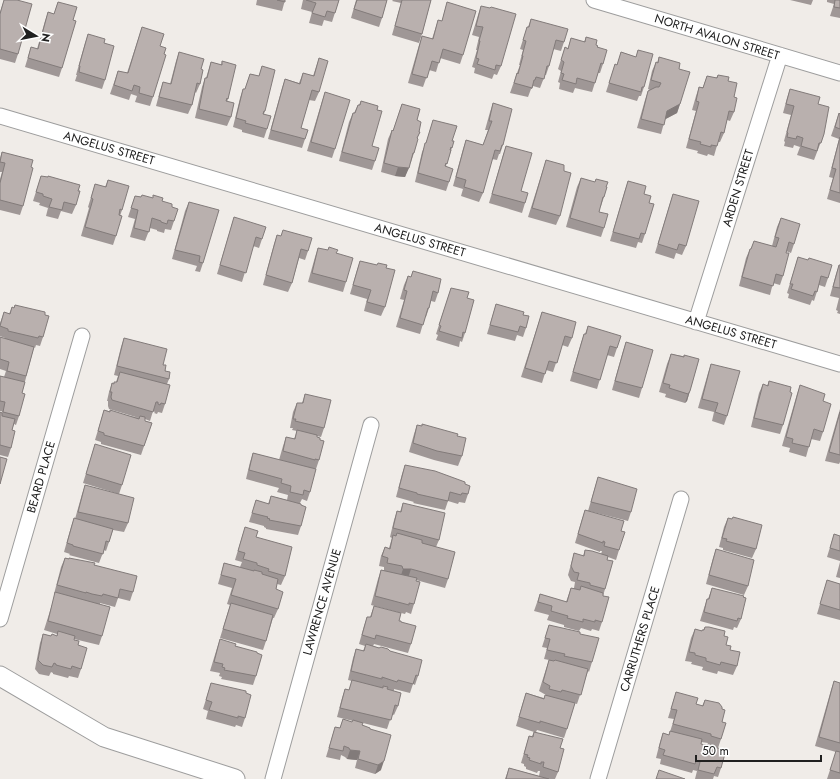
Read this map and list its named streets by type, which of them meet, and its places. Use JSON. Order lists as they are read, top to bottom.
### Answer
{
  "streets": {
    "street": [
      "NORTH AVALON STREET",
      "ANGELUS STREET",
      "ARDEN STREET",
      "BEARD PLACE",
      "LAWRENCE AVENUE",
      "CARRUTHERS PLACE"
    ]
  },
  "crossings": [
    ["NORTH AVALON STREET", "ARDEN STREET"],
    ["ANGELUS STREET", "ARDEN STREET"]
  ],
  "scale_bar": "50 m",
  "north": "right"
}
